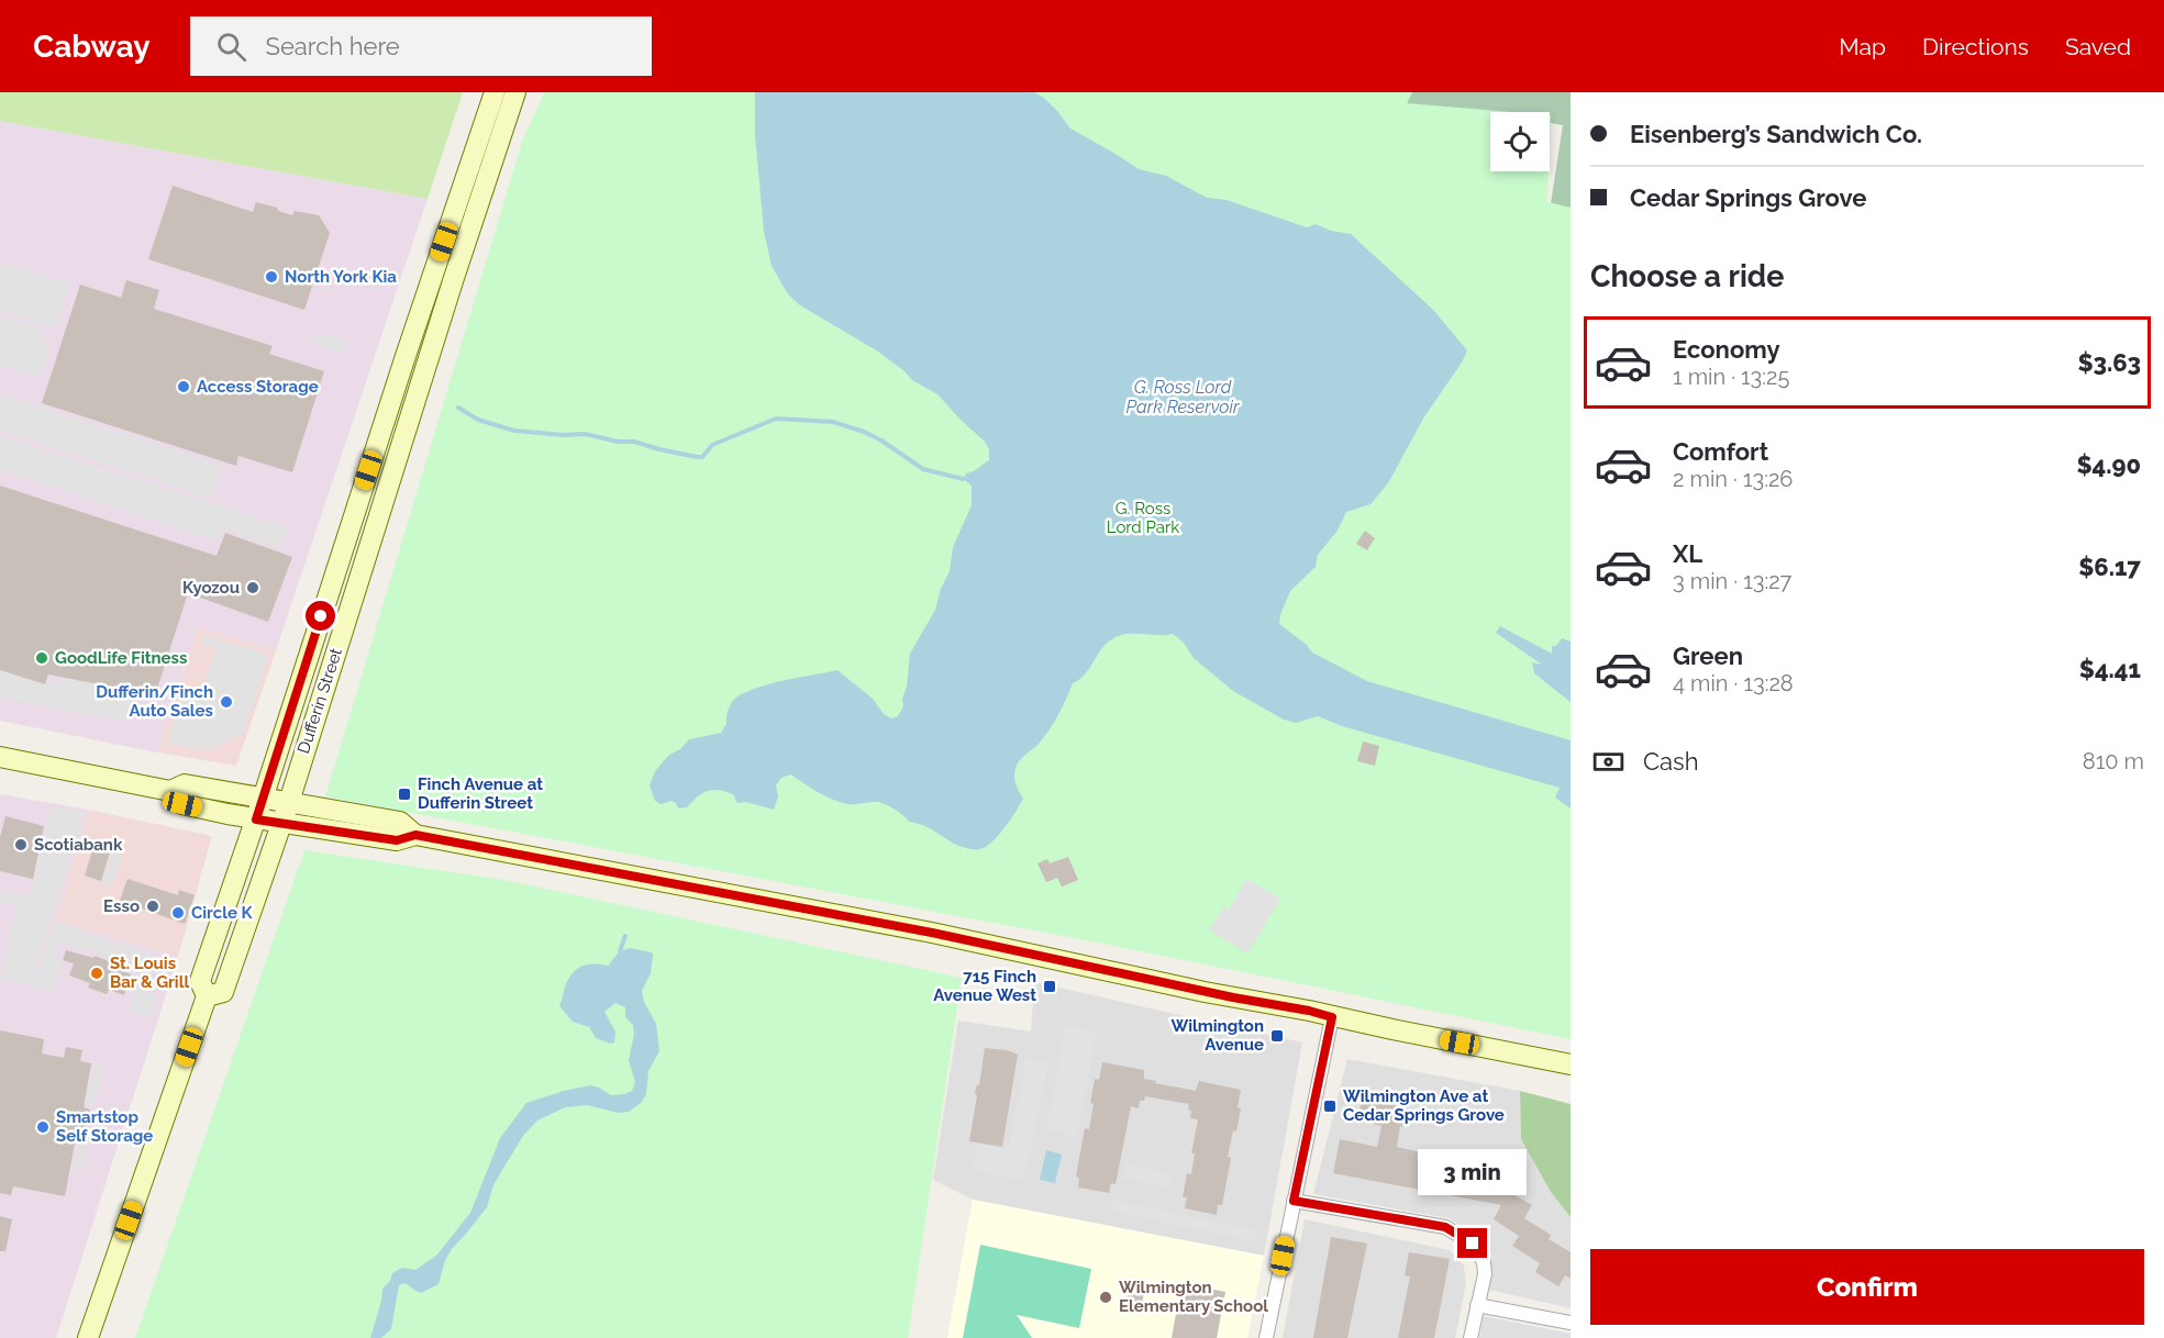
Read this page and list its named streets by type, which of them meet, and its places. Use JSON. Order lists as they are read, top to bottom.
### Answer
{
  "streets": {
    "main road": ["Dufferin Street"]
  },
  "water": ["G. Ross Lord Park Reservoir"],
  "parks": ["G. Ross Lord Park"],
  "places": {
    "other": [
      "North York Kia",
      "Access Storage",
      "Kyozou",
      "GoodLife Fitness",
      "Dufferin/Finch Auto Sales",
      "Scotiabank",
      "Esso",
      "Circle K",
      "St. Louis Bar & Grill",
      "Smartstop Self Storage",
      "Wilmington Elementary School"
    ],
    "transit": [
      "Finch Avenue at Dufferin Street",
      "715 Finch Avenue West",
      "Wilmington Avenue",
      "Wilmington Ave at Cedar Springs Grove"
    ]
  },
  "page": {
    "header": "Cabway",
    "search": "Search here",
    "nav": ["Map", "Directions", "Saved"],
    "banner": ["Eisenberg’s Sandwich Co.", "Cedar Springs Grove"],
    "heading": "Choose a ride",
    "list": [
      {
        "name": "Economy",
        "note": "1 min · 13:25",
        "value": "$3.63"
      },
      {
        "name": "Comfort",
        "note": "2 min · 13:26",
        "value": "$4.90"
      },
      {
        "name": "XL",
        "note": "3 min · 13:27",
        "value": "$6.17"
      },
      {
        "name": "Green",
        "note": "4 min · 13:28",
        "value": "$4.41"
      }
    ],
    "pay": ["Cash", "810 m"],
    "bubble": "3 min",
    "buttons": "Confirm"
  }
}
